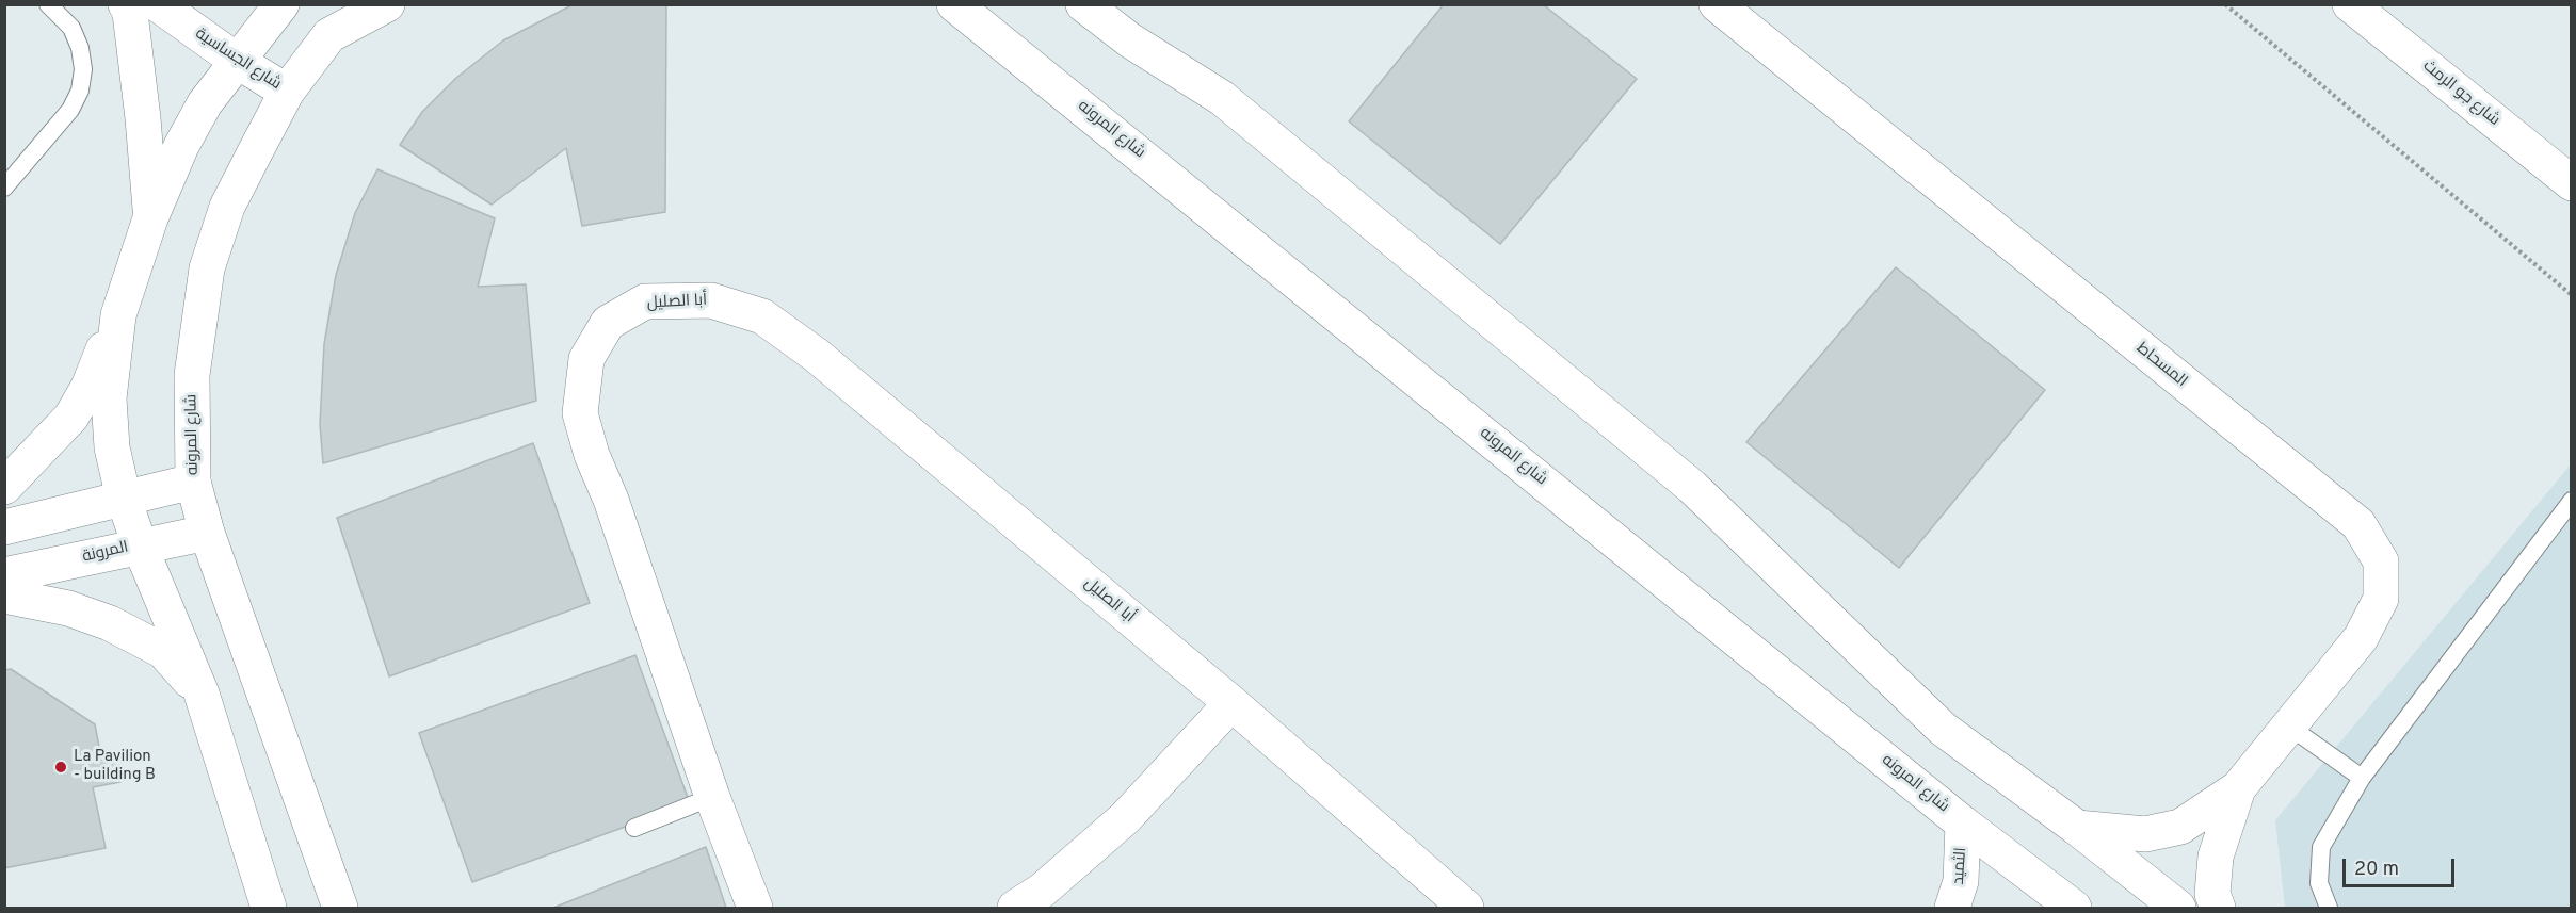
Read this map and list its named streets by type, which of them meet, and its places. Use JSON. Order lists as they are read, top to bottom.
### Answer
{
  "streets": {
    "street": [
      "شارع الجساسية",
      "شارع جو الرمث",
      "شارع المرونه",
      "أبا الصليل",
      "المسحاط",
      "المرونة",
      "الثميد"
    ]
  },
  "crossings": [
    ["شارع الجساسية", "شارع المرونه"],
    ["شارع المرونه", "المرونة"],
    ["شارع المرونه", "الثميد"]
  ],
  "places": ["La Pavilion - building B"],
  "scale_bar": "20 m"
}
